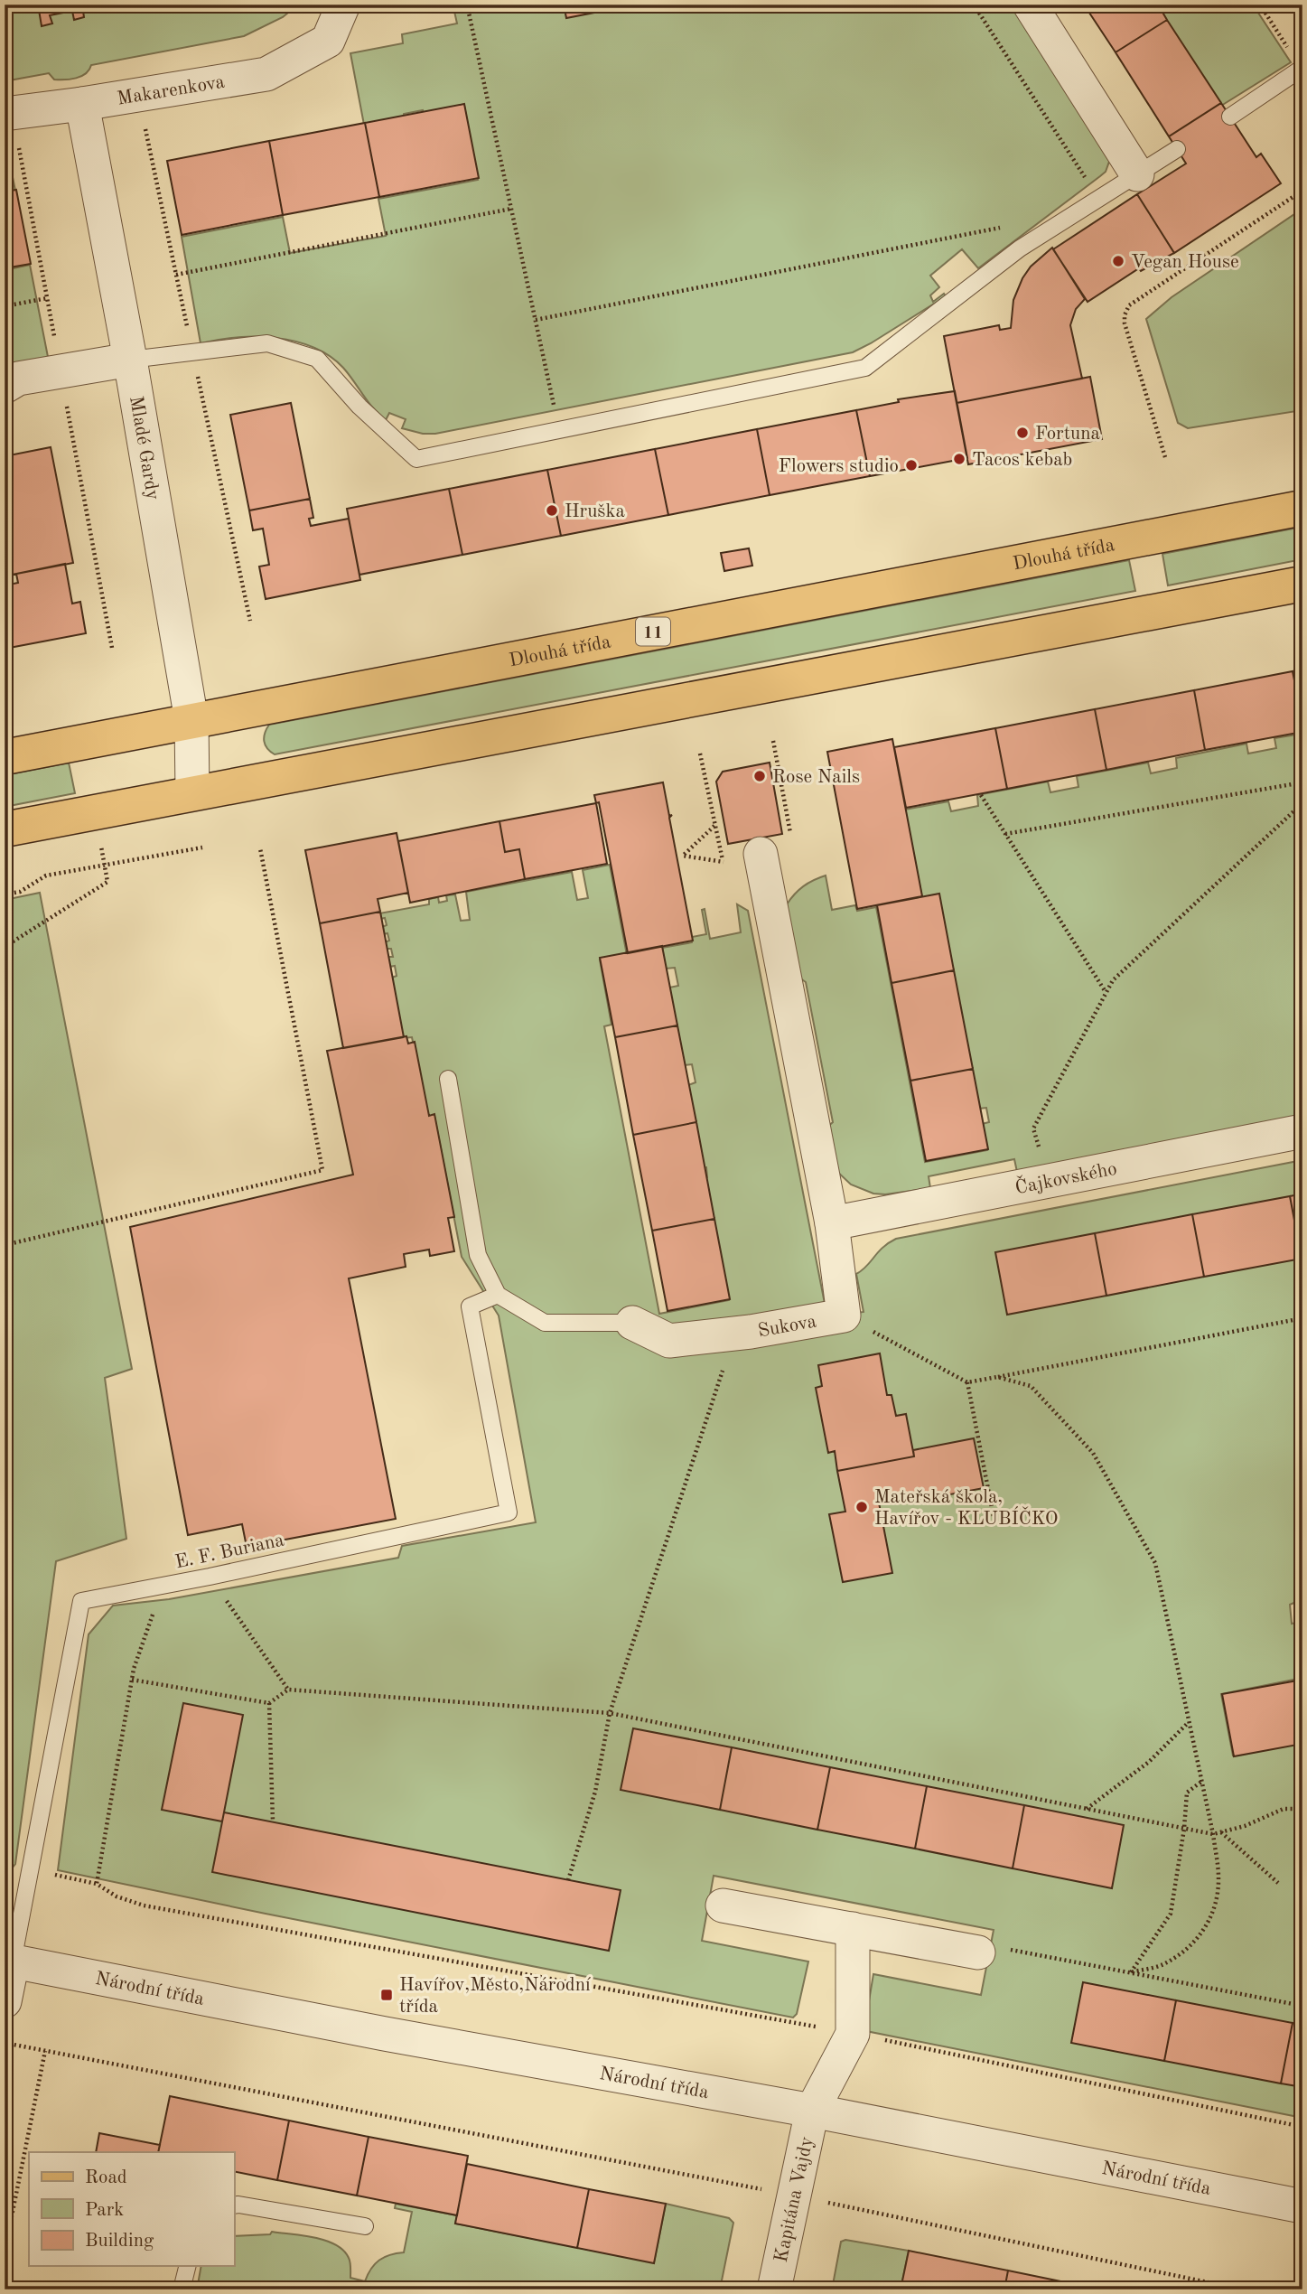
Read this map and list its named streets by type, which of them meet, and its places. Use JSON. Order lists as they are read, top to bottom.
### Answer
{
  "streets": {
    "main road": ["Dlouhá třída", "11"],
    "street": [
      "Makarenkova",
      "Mladé Gardy",
      "Čajkovského",
      "Sukova",
      "Národní třída",
      "Kapitána Vajdy"
    ],
    "lane": ["E. F. Buriana"]
  },
  "crossings": [
    ["Makarenkova", "Mladé Gardy"],
    ["Mladé Gardy", "Dlouhá třída"],
    ["Čajkovského", "Sukova"],
    ["Sukova", "E. F. Buriana"],
    ["E. F. Buriana", "Národní třída"],
    ["Národní třída", "Kapitána Vajdy"]
  ],
  "places": {
    "other": [
      "Vegan House",
      "Fortuna",
      "Tacos kebab",
      "Flowers studio",
      "Hruška",
      "Rose Nails",
      "Mateřská škola, Havířov - KLUBÍČKO"
    ],
    "transit": ["Havířov,Město,Národní třída"]
  },
  "legend": ["Road", "Park", "Building"]
}
